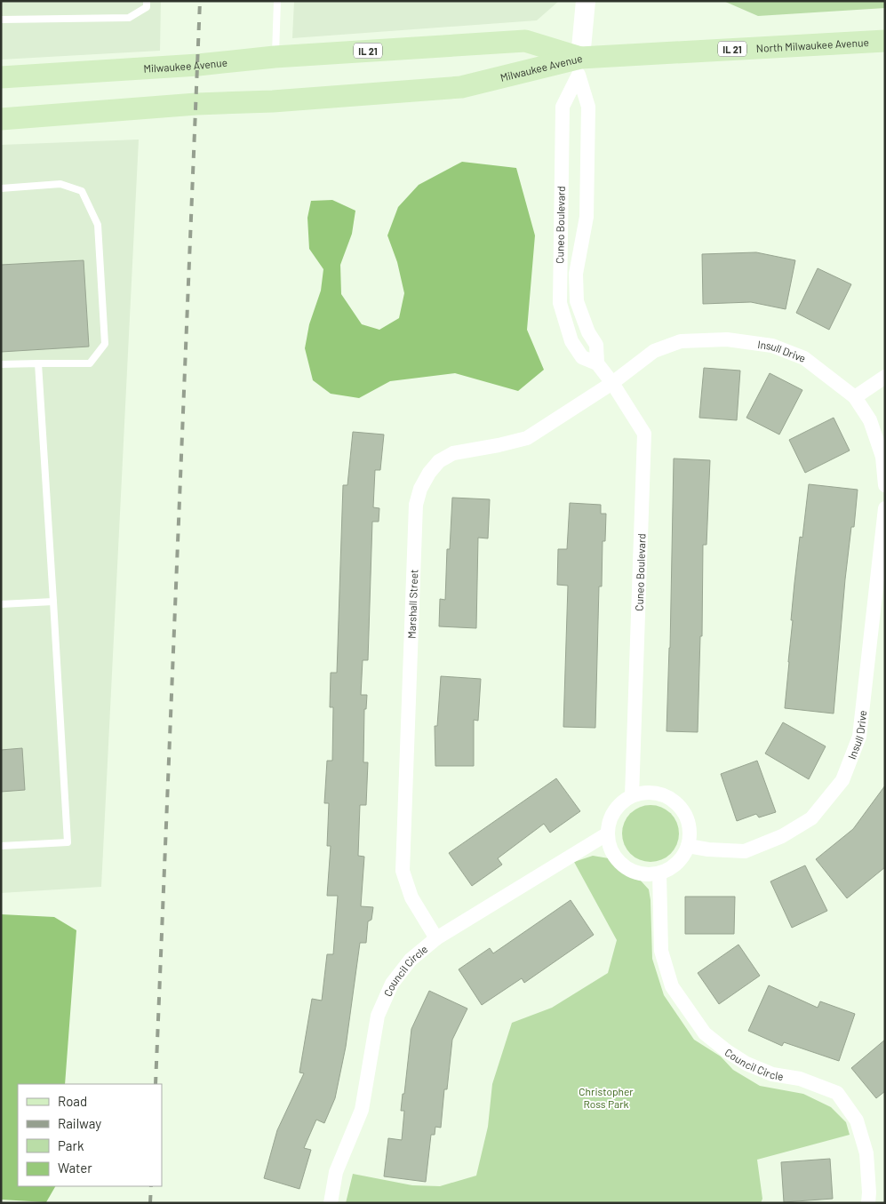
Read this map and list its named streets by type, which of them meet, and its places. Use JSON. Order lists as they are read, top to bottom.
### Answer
{
  "streets": {
    "main road": ["North Milwaukee Avenue", "IL 21", "Milwaukee Avenue"],
    "street": [
      "Cuneo Boulevard",
      "Insull Drive",
      "Marshall Street",
      "Council Circle"
    ]
  },
  "crossings": [
    ["North Milwaukee Avenue", "Milwaukee Avenue"],
    ["North Milwaukee Avenue", "Cuneo Boulevard"],
    ["Milwaukee Avenue", "Cuneo Boulevard"],
    ["Cuneo Boulevard", "Insull Drive"],
    ["Cuneo Boulevard", "Marshall Street"],
    ["Cuneo Boulevard", "Council Circle"],
    ["Insull Drive", "Marshall Street"],
    ["Insull Drive", "Council Circle"],
    ["Marshall Street", "Council Circle"]
  ],
  "parks": ["Christopher Ross Park"],
  "legend": [
    "Road",
    "Railway",
    "Park",
    "Water"
  ]
}
